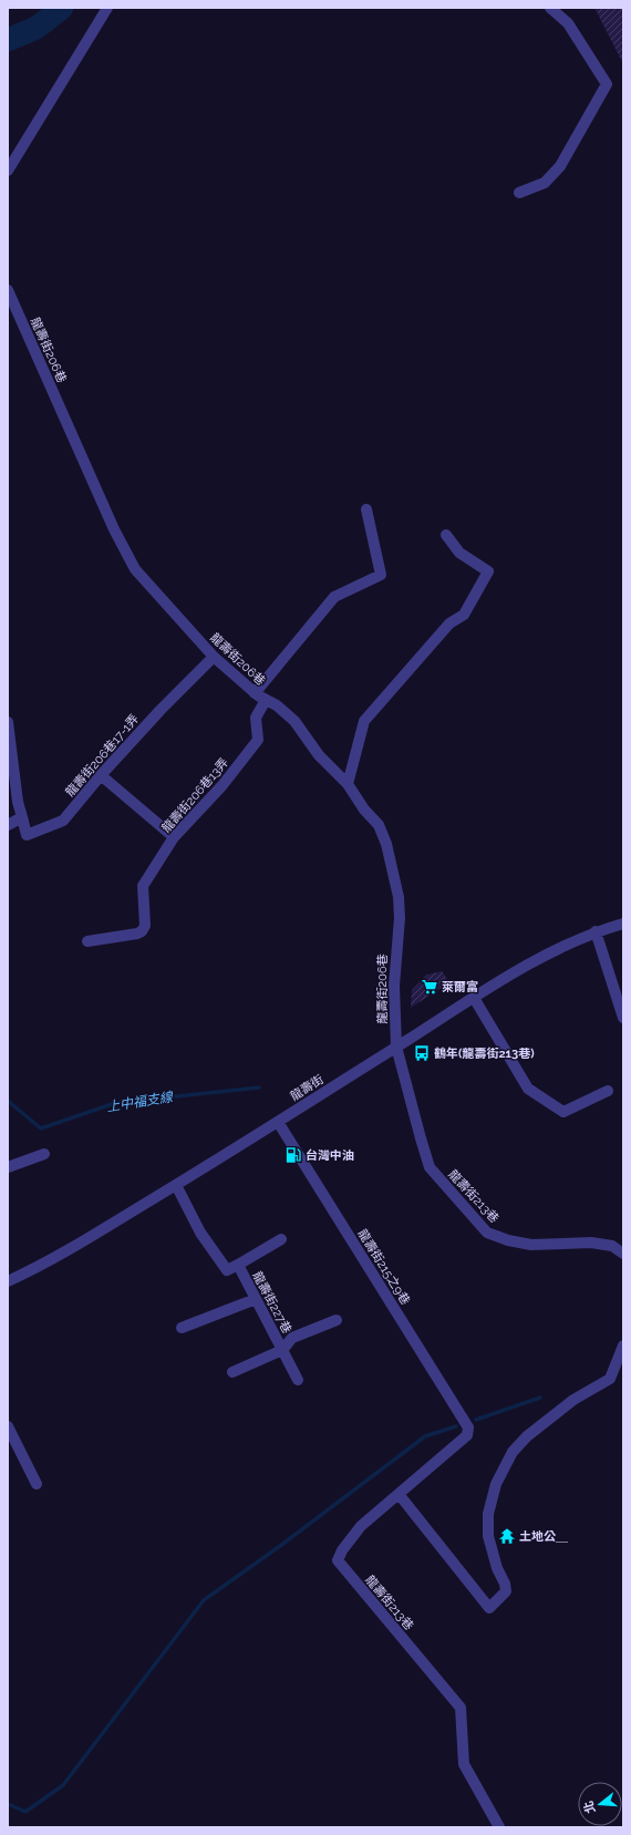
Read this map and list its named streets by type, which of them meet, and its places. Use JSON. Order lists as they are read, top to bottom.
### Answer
{
  "streets": {
    "street": [
      "龍壽街206巷",
      "龍壽街206巷17-1弄",
      "龍壽街206巷13弄",
      "龍壽街",
      "龍壽街213巷",
      "龍壽街215之9巷",
      "龍壽街227巷"
    ]
  },
  "crossings": [
    ["龍壽街206巷", "龍壽街206巷17-1弄"],
    ["龍壽街206巷", "龍壽街206巷13弄"],
    ["龍壽街206巷", "龍壽街"],
    ["龍壽街206巷", "龍壽街213巷"],
    ["龍壽街", "龍壽街213巷"],
    ["龍壽街", "龍壽街215之9巷"],
    ["龍壽街", "龍壽街227巷"],
    ["龍壽街213巷", "龍壽街215之9巷"]
  ],
  "water": ["上中福支線"],
  "places": {
    "supermarket": ["萊爾富"],
    "bus stop": ["鶴年(龍壽街213巷)"],
    "fuel station": ["台灣中油"],
    "temple": ["土地公＿"]
  },
  "north": "left"
}
